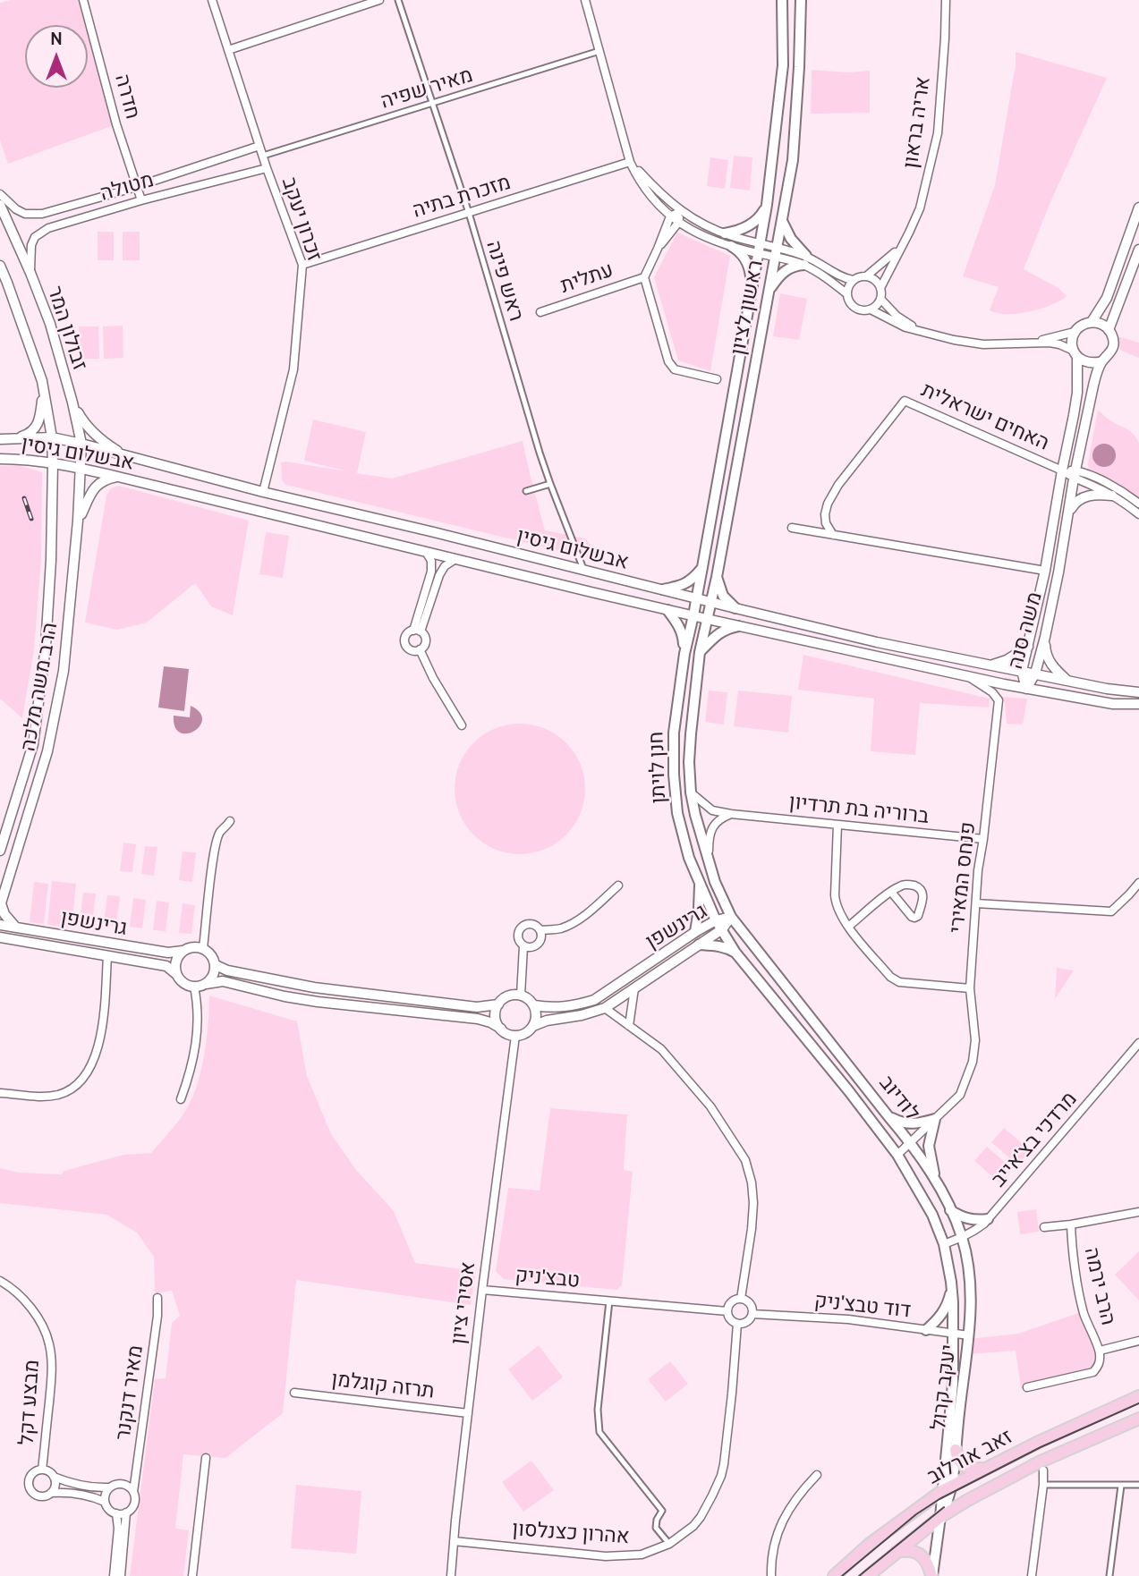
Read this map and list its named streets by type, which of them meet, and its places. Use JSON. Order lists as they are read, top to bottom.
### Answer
{
  "streets": {
    "main road": [
      "ראשון לציון",
      "חנן לויתן",
      "לודיוב",
      "יעקב קרול",
      "זאב אורלוב"
    ],
    "street": [
      "מאיר שפיה",
      "חדרה",
      "אריה בראון",
      "מטולה",
      "מזכרת בתיה",
      "זכרון יעקב",
      "עתלית",
      "ראש פינה",
      "זבולון המר",
      "האחים ישראלית",
      "אבשלום גיסין",
      "משה סנה",
      "הרב משה מלכה",
      "ברוריה בת תרדיון",
      "פנחס המאירי",
      "גרינשפן",
      "מרדכי בצ'אייב",
      "טבצ'ניק",
      "הרב ירמה",
      "אסירי ציון",
      "דוד טבצ'ניק",
      "תרזה קוגלמן",
      "מאיר דנקנר",
      "מבצע דקל",
      "אהרון כצנלסון"
    ]
  },
  "crossings": [
    ["מאיר שפיה", "זכרון יעקב"],
    ["מאיר שפיה", "ראש פינה"],
    ["חדרה", "מטולה"],
    ["מטולה", "זכרון יעקב"],
    ["מטולה", "זבולון המר"],
    ["מזכרת בתיה", "זכרון יעקב"],
    ["מזכרת בתיה", "ראש פינה"],
    ["זכרון יעקב", "אבשלום גיסין"],
    ["ראש פינה", "אבשלום גיסין"],
    ["ראשון לציון", "אבשלום גיסין"],
    ["ראשון לציון", "חנן לויתן"],
    ["זבולון המר", "אבשלום גיסין"],
    ["זבולון המר", "הרב משה מלכה"],
    ["האחים ישראלית", "משה סנה"],
    ["אבשלום גיסין", "משה סנה"],
    ["אבשלום גיסין", "הרב משה מלכה"],
    ["אבשלום גיסין", "חנן לויתן"],
    ["אבשלום גיסין", "פנחס המאירי"],
    ["חנן לויתן", "ברוריה בת תרדיון"],
    ["חנן לויתן", "גרינשפן"],
    ["חנן לויתן", "לודיוב"],
    ["ברוריה בת תרדיון", "פנחס המאירי"],
    ["גרינשפן", "לודיוב"],
    ["גרינשפן", "אסירי ציון"],
    ["לודיוב", "מרדכי בצ'אייב"],
    ["לודיוב", "דוד טבצ'ניק"],
    ["לודיוב", "יעקב קרול"],
    ["טבצ'ניק", "אסירי ציון"],
    ["אסירי ציון", "תרזה קוגלמן"],
    ["אסירי ציון", "אהרון כצנלסון"],
    ["דוד טבצ'ניק", "יעקב קרול"],
    ["דוד טבצ'ניק", "אהרון כצנלסון"],
    ["יעקב קרול", "זאב אורלוב"]
  ],
  "north": "top"
}
